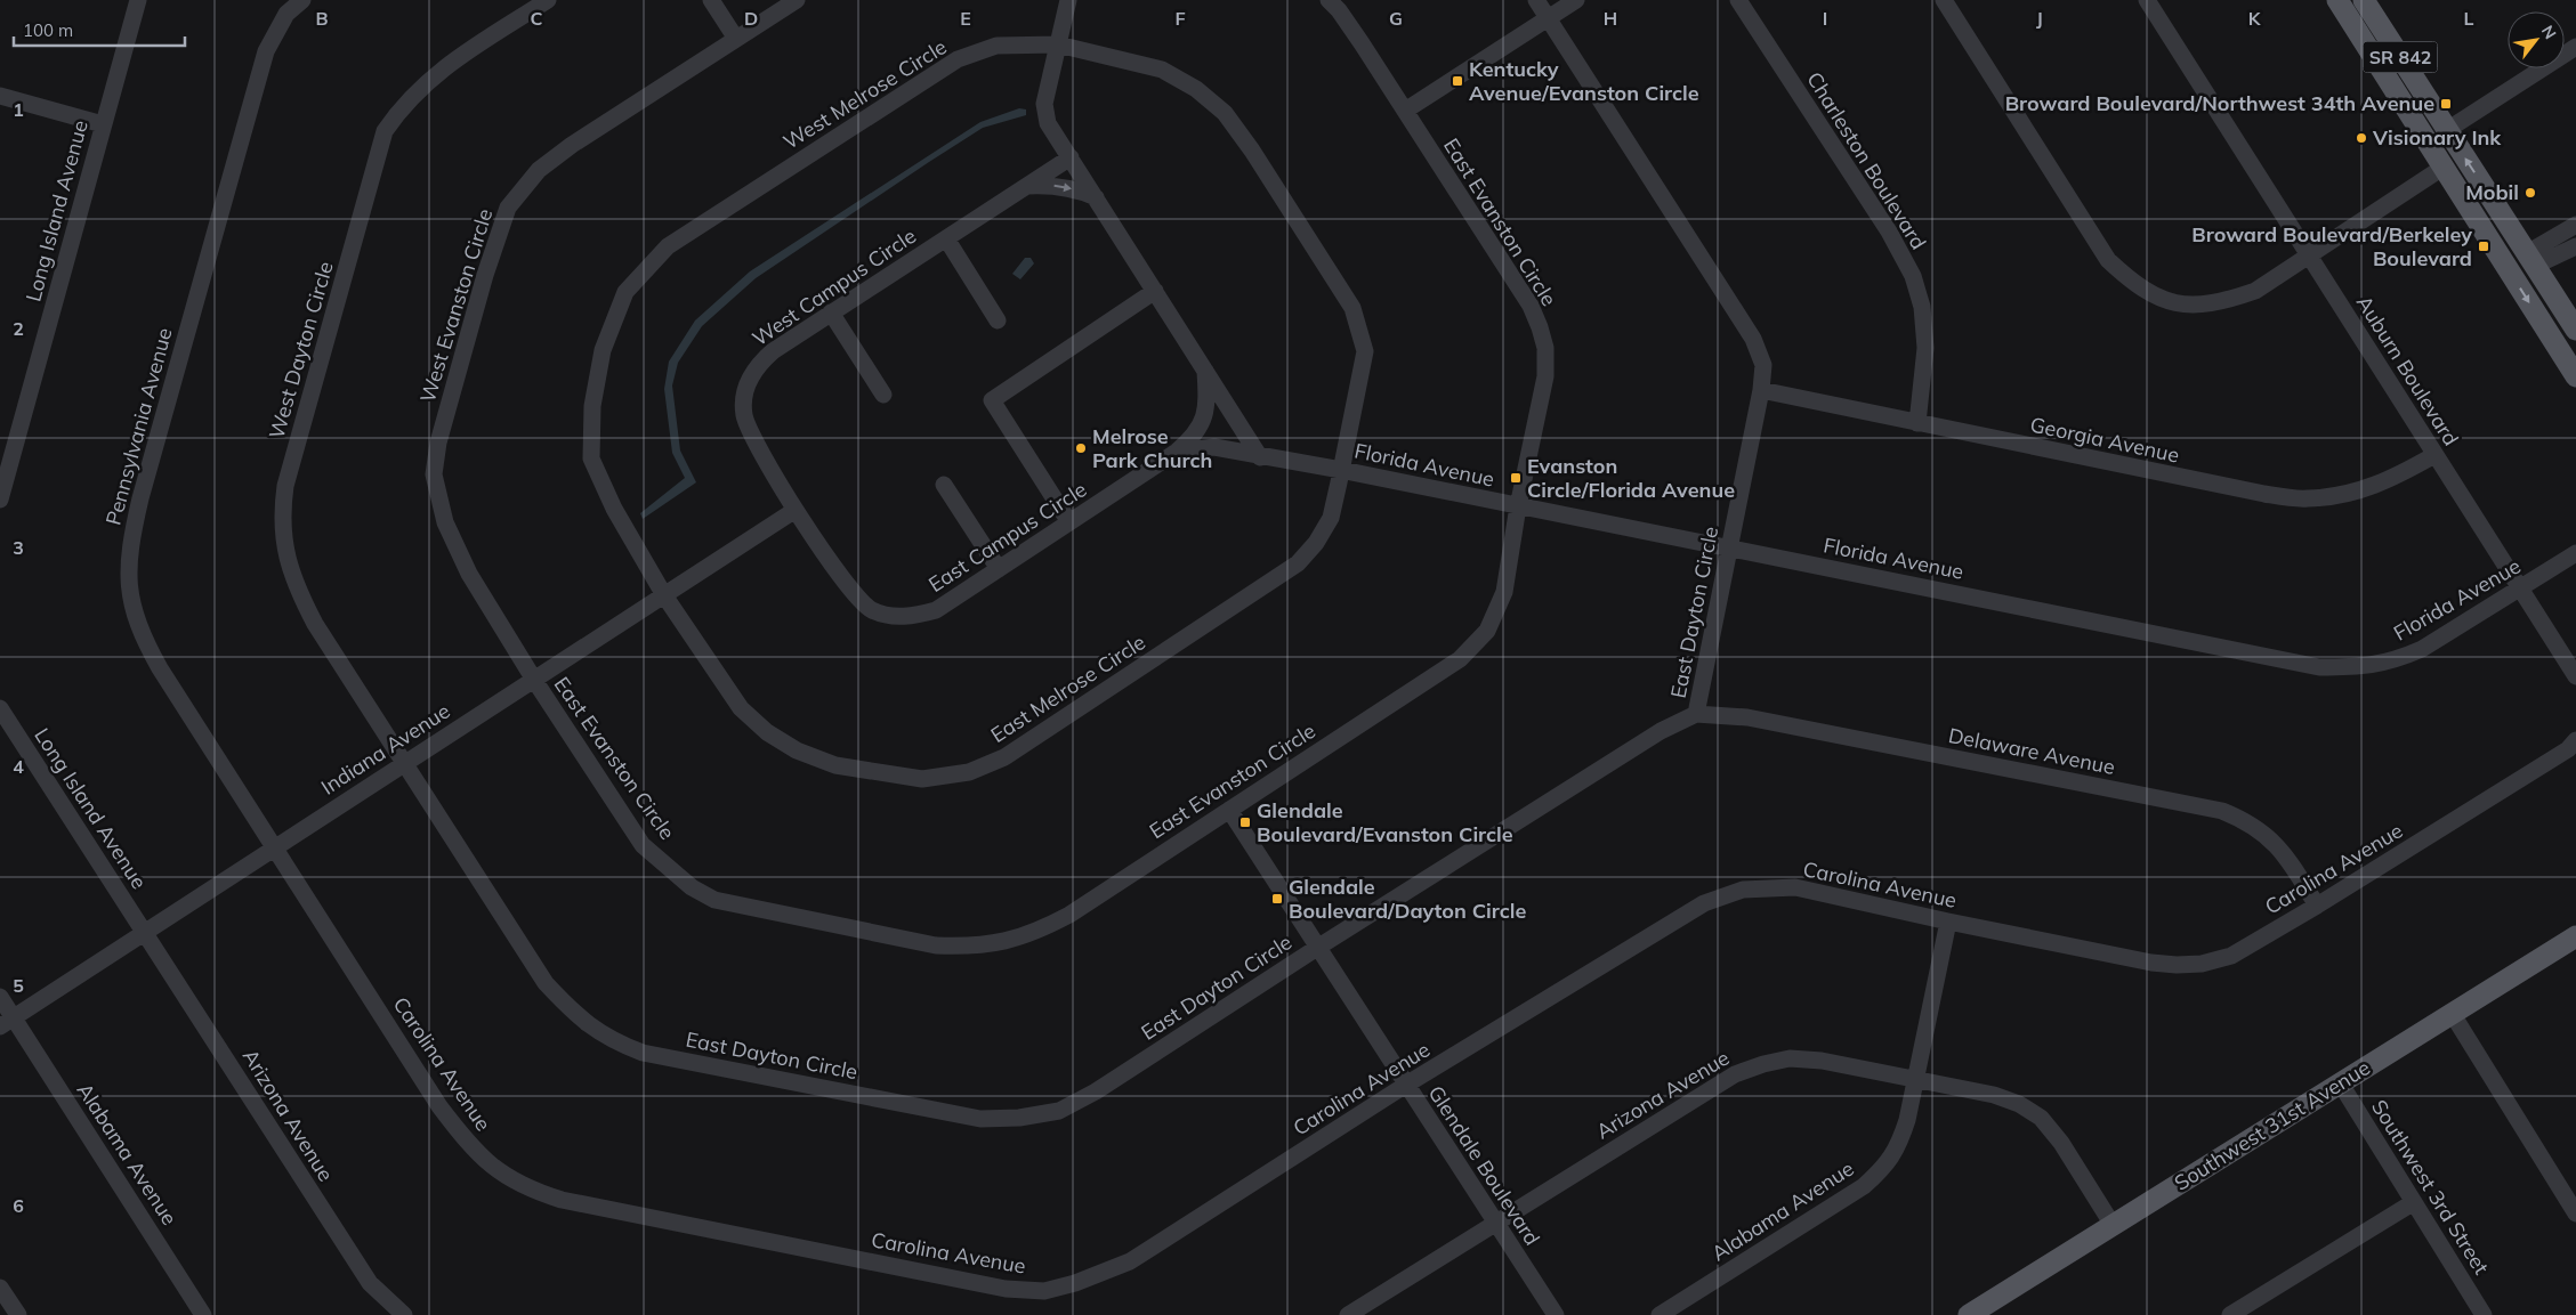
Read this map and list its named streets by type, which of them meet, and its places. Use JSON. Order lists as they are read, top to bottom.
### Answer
{
  "streets": {
    "main road": ["SR 842", "Southwest 31st Avenue"],
    "street": [
      "West Melrose Circle",
      "Charleston Boulevard",
      "Long Island Avenue",
      "East Evanston Circle",
      "West Campus Circle",
      "West Evanston Circle",
      "West Dayton Circle",
      "Auburn Boulevard",
      "Pennsylvania Avenue",
      "Georgia Avenue",
      "Florida Avenue",
      "East Campus Circle",
      "East Dayton Circle",
      "East Melrose Circle",
      "Indiana Avenue",
      "Delaware Avenue",
      "Carolina Avenue",
      "Arizona Avenue",
      "Alabama Avenue",
      "Glendale Boulevard",
      "Southwest 3rd Street"
    ]
  },
  "crossings": [
    ["West Melrose Circle", "East Campus Circle"],
    ["West Melrose Circle", "East Melrose Circle"],
    ["West Melrose Circle", "Indiana Avenue"],
    ["Charleston Boulevard", "Georgia Avenue"],
    ["Long Island Avenue", "Indiana Avenue"],
    ["Long Island Avenue", "Arizona Avenue"],
    ["East Evanston Circle", "West Evanston Circle"],
    ["East Evanston Circle", "Florida Avenue"],
    ["East Evanston Circle", "Indiana Avenue"],
    ["East Evanston Circle", "Glendale Boulevard"],
    ["West Campus Circle", "East Campus Circle"],
    ["West Campus Circle", "Indiana Avenue"],
    ["West Evanston Circle", "Indiana Avenue"],
    ["West Dayton Circle", "East Dayton Circle"],
    ["West Dayton Circle", "Indiana Avenue"],
    ["Auburn Boulevard", "Georgia Avenue"],
    ["Auburn Boulevard", "Florida Avenue"],
    ["Pennsylvania Avenue", "Indiana Avenue"],
    ["Pennsylvania Avenue", "Carolina Avenue"],
    ["Georgia Avenue", "East Dayton Circle"],
    ["Florida Avenue", "East Campus Circle"],
    ["Florida Avenue", "East Dayton Circle"],
    ["Florida Avenue", "East Melrose Circle"],
    ["East Campus Circle", "Indiana Avenue"],
    ["East Dayton Circle", "Indiana Avenue"],
    ["East Dayton Circle", "Delaware Avenue"],
    ["East Dayton Circle", "Glendale Boulevard"],
    ["East Melrose Circle", "Indiana Avenue"],
    ["Indiana Avenue", "Carolina Avenue"],
    ["Indiana Avenue", "Arizona Avenue"],
    ["Indiana Avenue", "Alabama Avenue"],
    ["Delaware Avenue", "Carolina Avenue"],
    ["Carolina Avenue", "Alabama Avenue"],
    ["Carolina Avenue", "Glendale Boulevard"],
    ["Arizona Avenue", "Southwest 31st Avenue"],
    ["Arizona Avenue", "Alabama Avenue"],
    ["Arizona Avenue", "Glendale Boulevard"],
    ["Southwest 31st Avenue", "Southwest 3rd Street"]
  ],
  "places": {
    "transit": [
      "Kentucky Avenue/Evanston Circle",
      "Broward Boulevard/Northwest 34th Avenue",
      "Broward Boulevard/Berkeley Boulevard",
      "Evanston Circle/Florida Avenue",
      "Glendale Boulevard/Evanston Circle",
      "Glendale Boulevard/Dayton Circle"
    ],
    "other": ["Visionary Ink", "Mobil", "Melrose Park Church"]
  },
  "scale_bar": "100 m",
  "north": "top right",
  "grid": {
    "columns": [
      "B",
      "C",
      "D",
      "E",
      "F",
      "G",
      "H",
      "I",
      "J",
      "K",
      "L"
    ],
    "rows": [
      "1",
      "2",
      "3",
      "4",
      "5",
      "6"
    ]
  }
}
